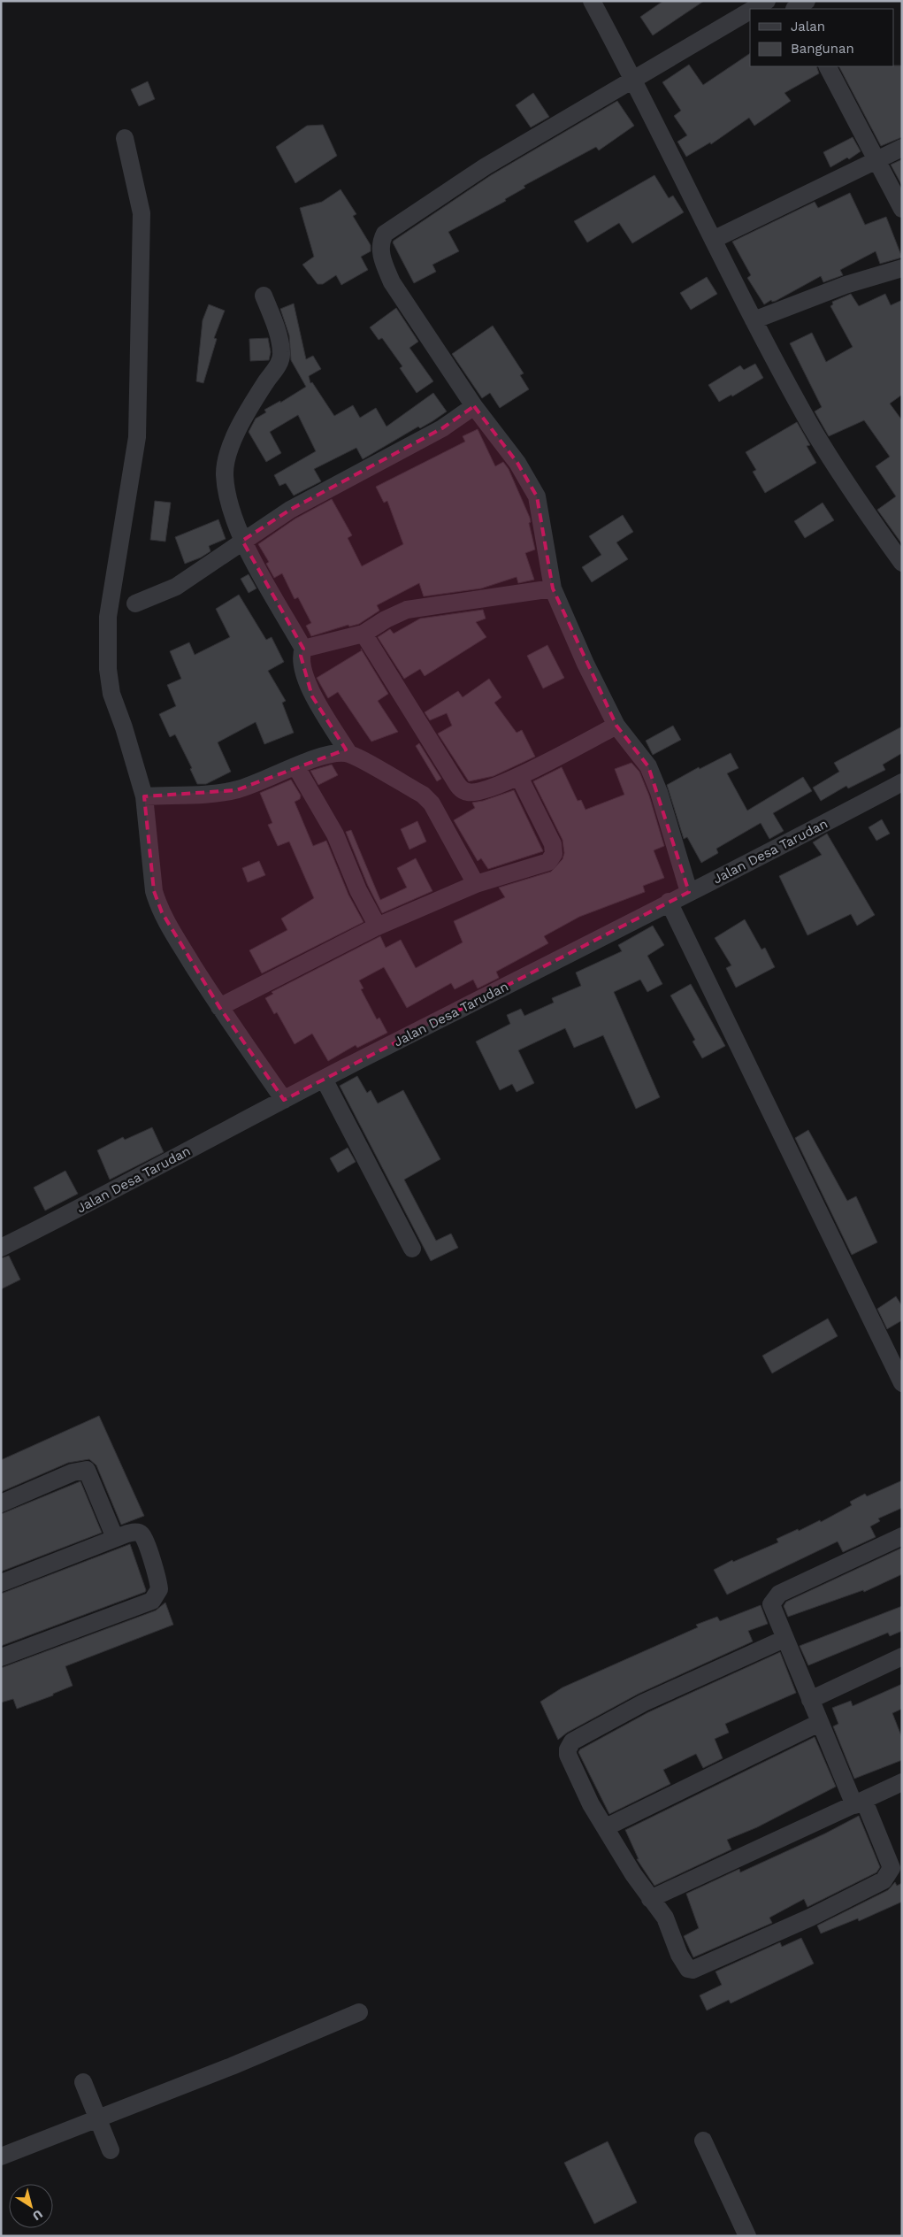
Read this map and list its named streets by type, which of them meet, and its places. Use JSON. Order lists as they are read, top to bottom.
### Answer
{
  "streets": {
    "street": ["Jalan Desa Tarudan"]
  },
  "legend": ["Jalan", "Bangunan"],
  "north": "bottom right"
}
